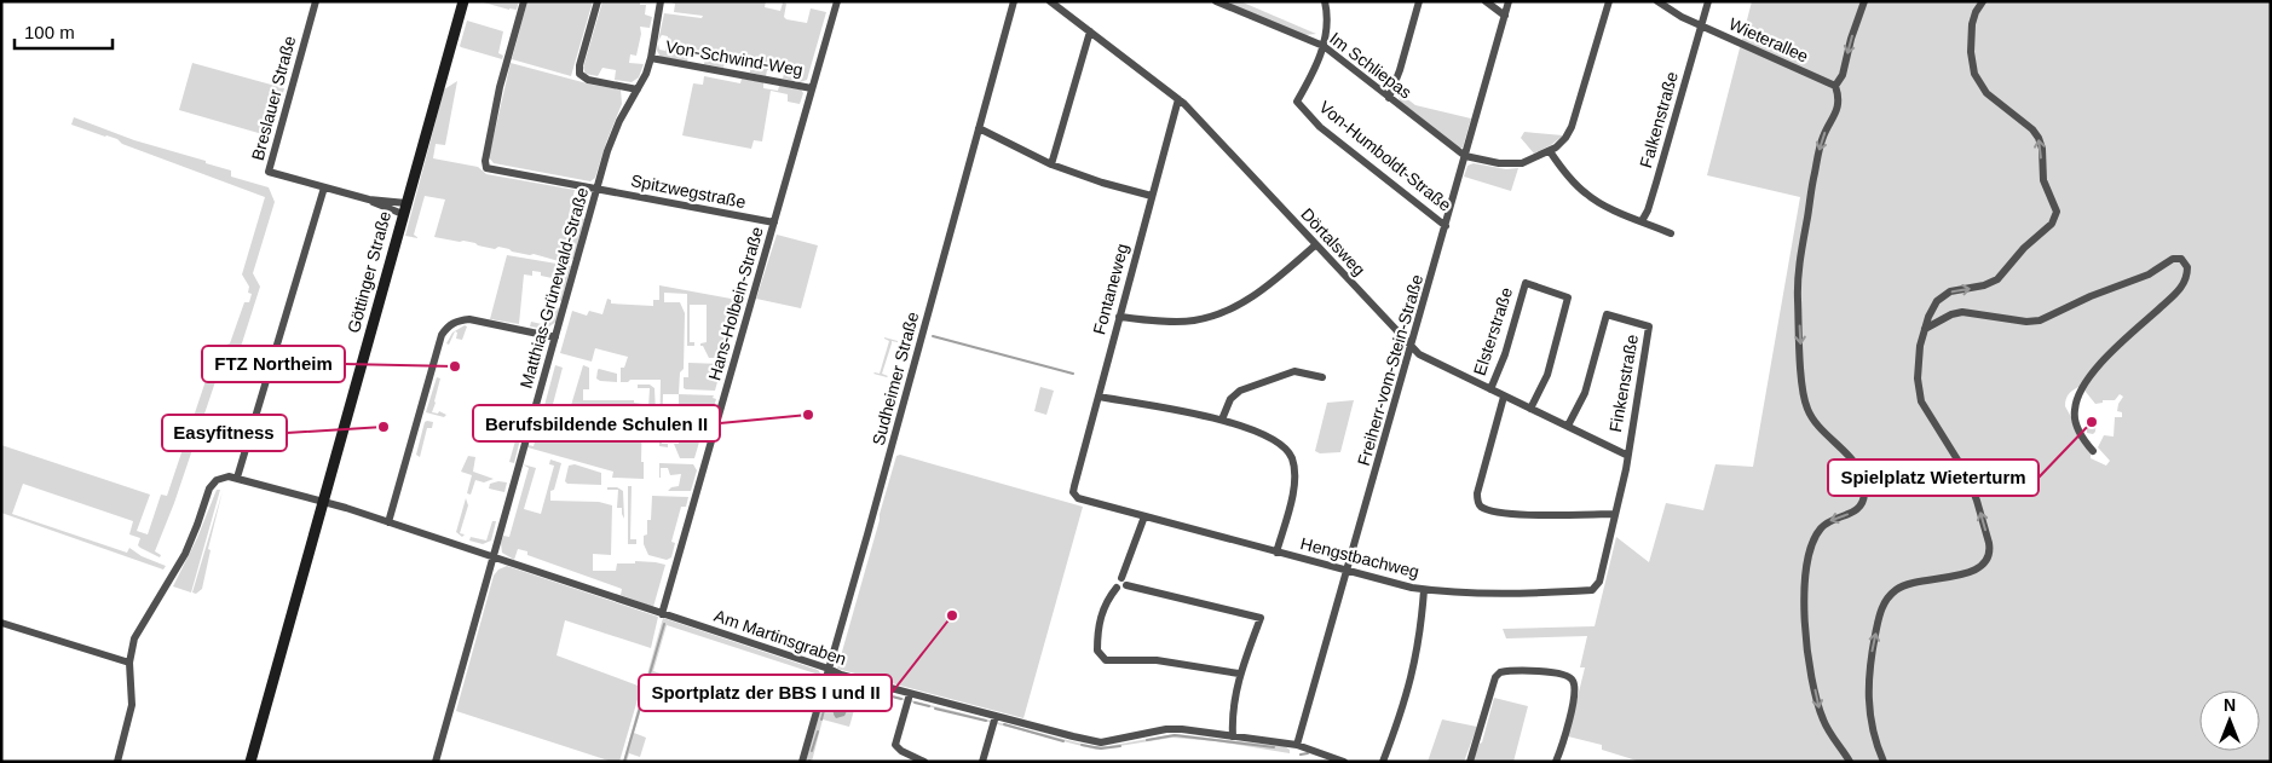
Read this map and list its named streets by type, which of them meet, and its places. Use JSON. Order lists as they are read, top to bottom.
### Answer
{
  "streets": {
    "main road": ["Göttinger Straße"],
    "street": [
      "Wieterallee",
      "Von-Schwind-Weg",
      "Im Schliepas",
      "Breslauer Straße",
      "Falkenstraße",
      "Von-Humboldt-Straße",
      "Spitzwegstraße",
      "Dörtalsweg",
      "Matthias-Grünewald-Straße",
      "Fontaneweg",
      "Hans-Holbein-Straße",
      "Elsterstraße",
      "Freiherr-vom-Stein-Straße",
      "Sudheimer Straße",
      "Finkenstraße",
      "Hengstbachweg",
      "Am Martinsgraben"
    ]
  },
  "crossings": [
    ["Wieterallee", "Falkenstraße"],
    ["Von-Schwind-Weg", "Matthias-Grünewald-Straße"],
    ["Von-Schwind-Weg", "Hans-Holbein-Straße"],
    ["Im Schliepas", "Von-Humboldt-Straße"],
    ["Im Schliepas", "Freiherr-vom-Stein-Straße"],
    ["Breslauer Straße", "Göttinger Straße"],
    ["Von-Humboldt-Straße", "Freiherr-vom-Stein-Straße"],
    ["Spitzwegstraße", "Matthias-Grünewald-Straße"],
    ["Spitzwegstraße", "Hans-Holbein-Straße"],
    ["Dörtalsweg", "Fontaneweg"],
    ["Dörtalsweg", "Elsterstraße"],
    ["Dörtalsweg", "Freiherr-vom-Stein-Straße"],
    ["Dörtalsweg", "Finkenstraße"],
    ["Göttinger Straße", "Am Martinsgraben"],
    ["Matthias-Grünewald-Straße", "Am Martinsgraben"],
    ["Fontaneweg", "Hengstbachweg"],
    ["Hans-Holbein-Straße", "Am Martinsgraben"],
    ["Freiherr-vom-Stein-Straße", "Hengstbachweg"],
    ["Freiherr-vom-Stein-Straße", "Am Martinsgraben"],
    ["Sudheimer Straße", "Am Martinsgraben"]
  ],
  "places": [
    "FTZ Northeim",
    "Berufsbildende Schulen II",
    "Spielplatz Wieterturm",
    "Easyfitness",
    "Sportplatz der BBS I und II"
  ],
  "scale_bar": "100 m",
  "north": "top"
}
